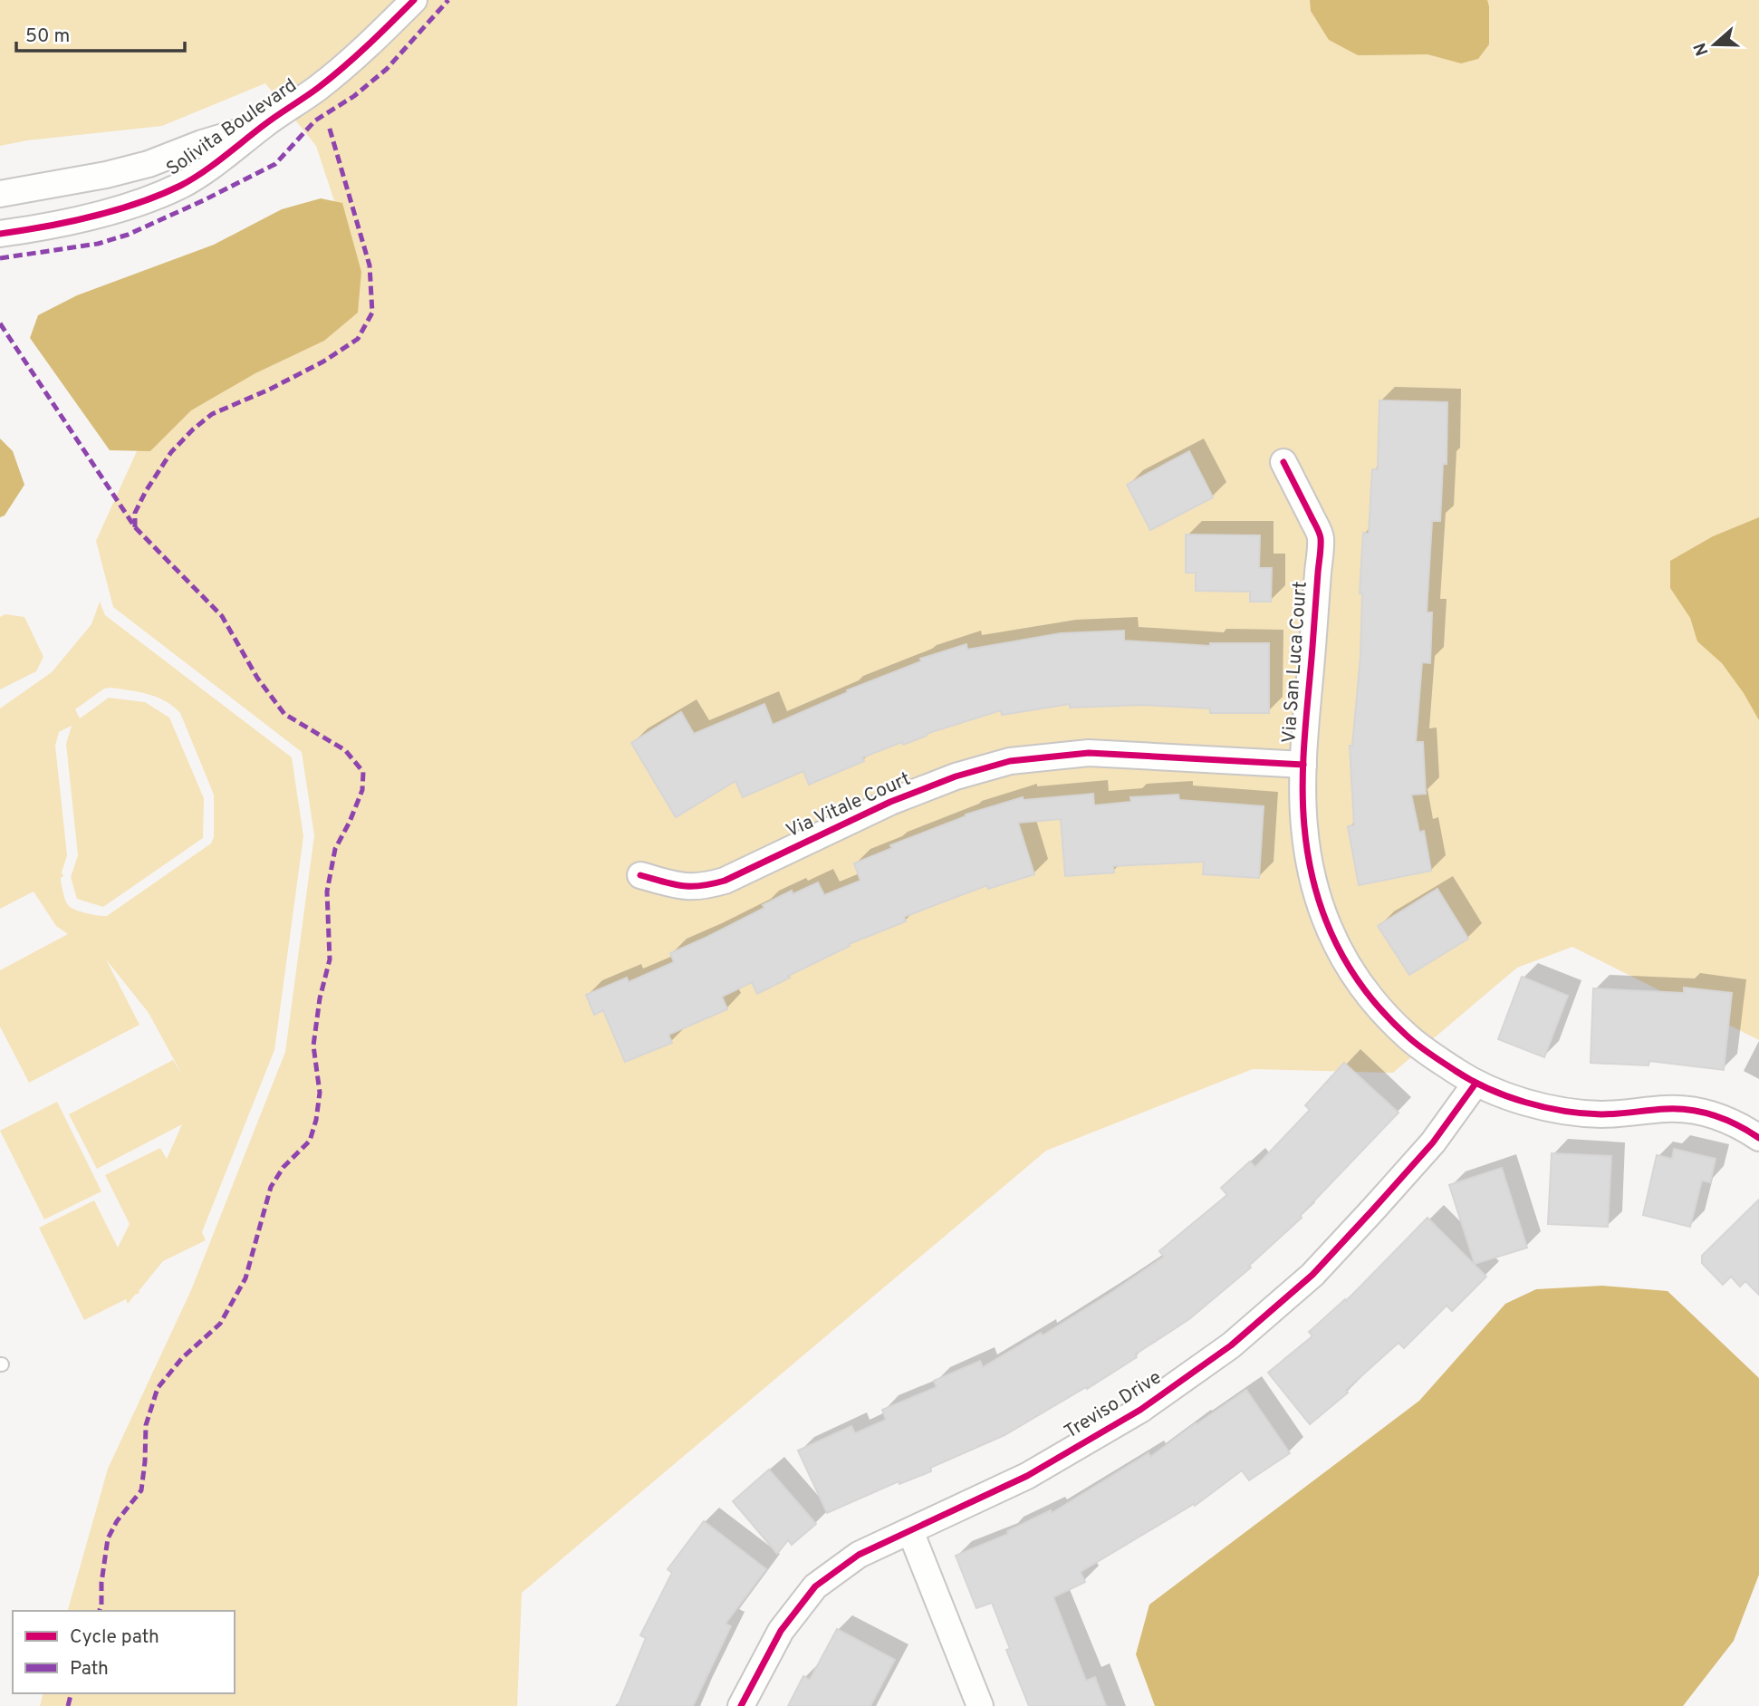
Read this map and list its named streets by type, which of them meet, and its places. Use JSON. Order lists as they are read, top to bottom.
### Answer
{
  "streets": {
    "street": [
      "Solivita Boulevard",
      "Via San Luca Court",
      "Via Vitale Court",
      "Treviso Drive"
    ]
  },
  "crossings": [
    ["Via San Luca Court", "Via Vitale Court"],
    ["Via San Luca Court", "Treviso Drive"]
  ],
  "legend": ["Cycle path", "Path"],
  "scale_bar": "50 m",
  "north": "left"
}
